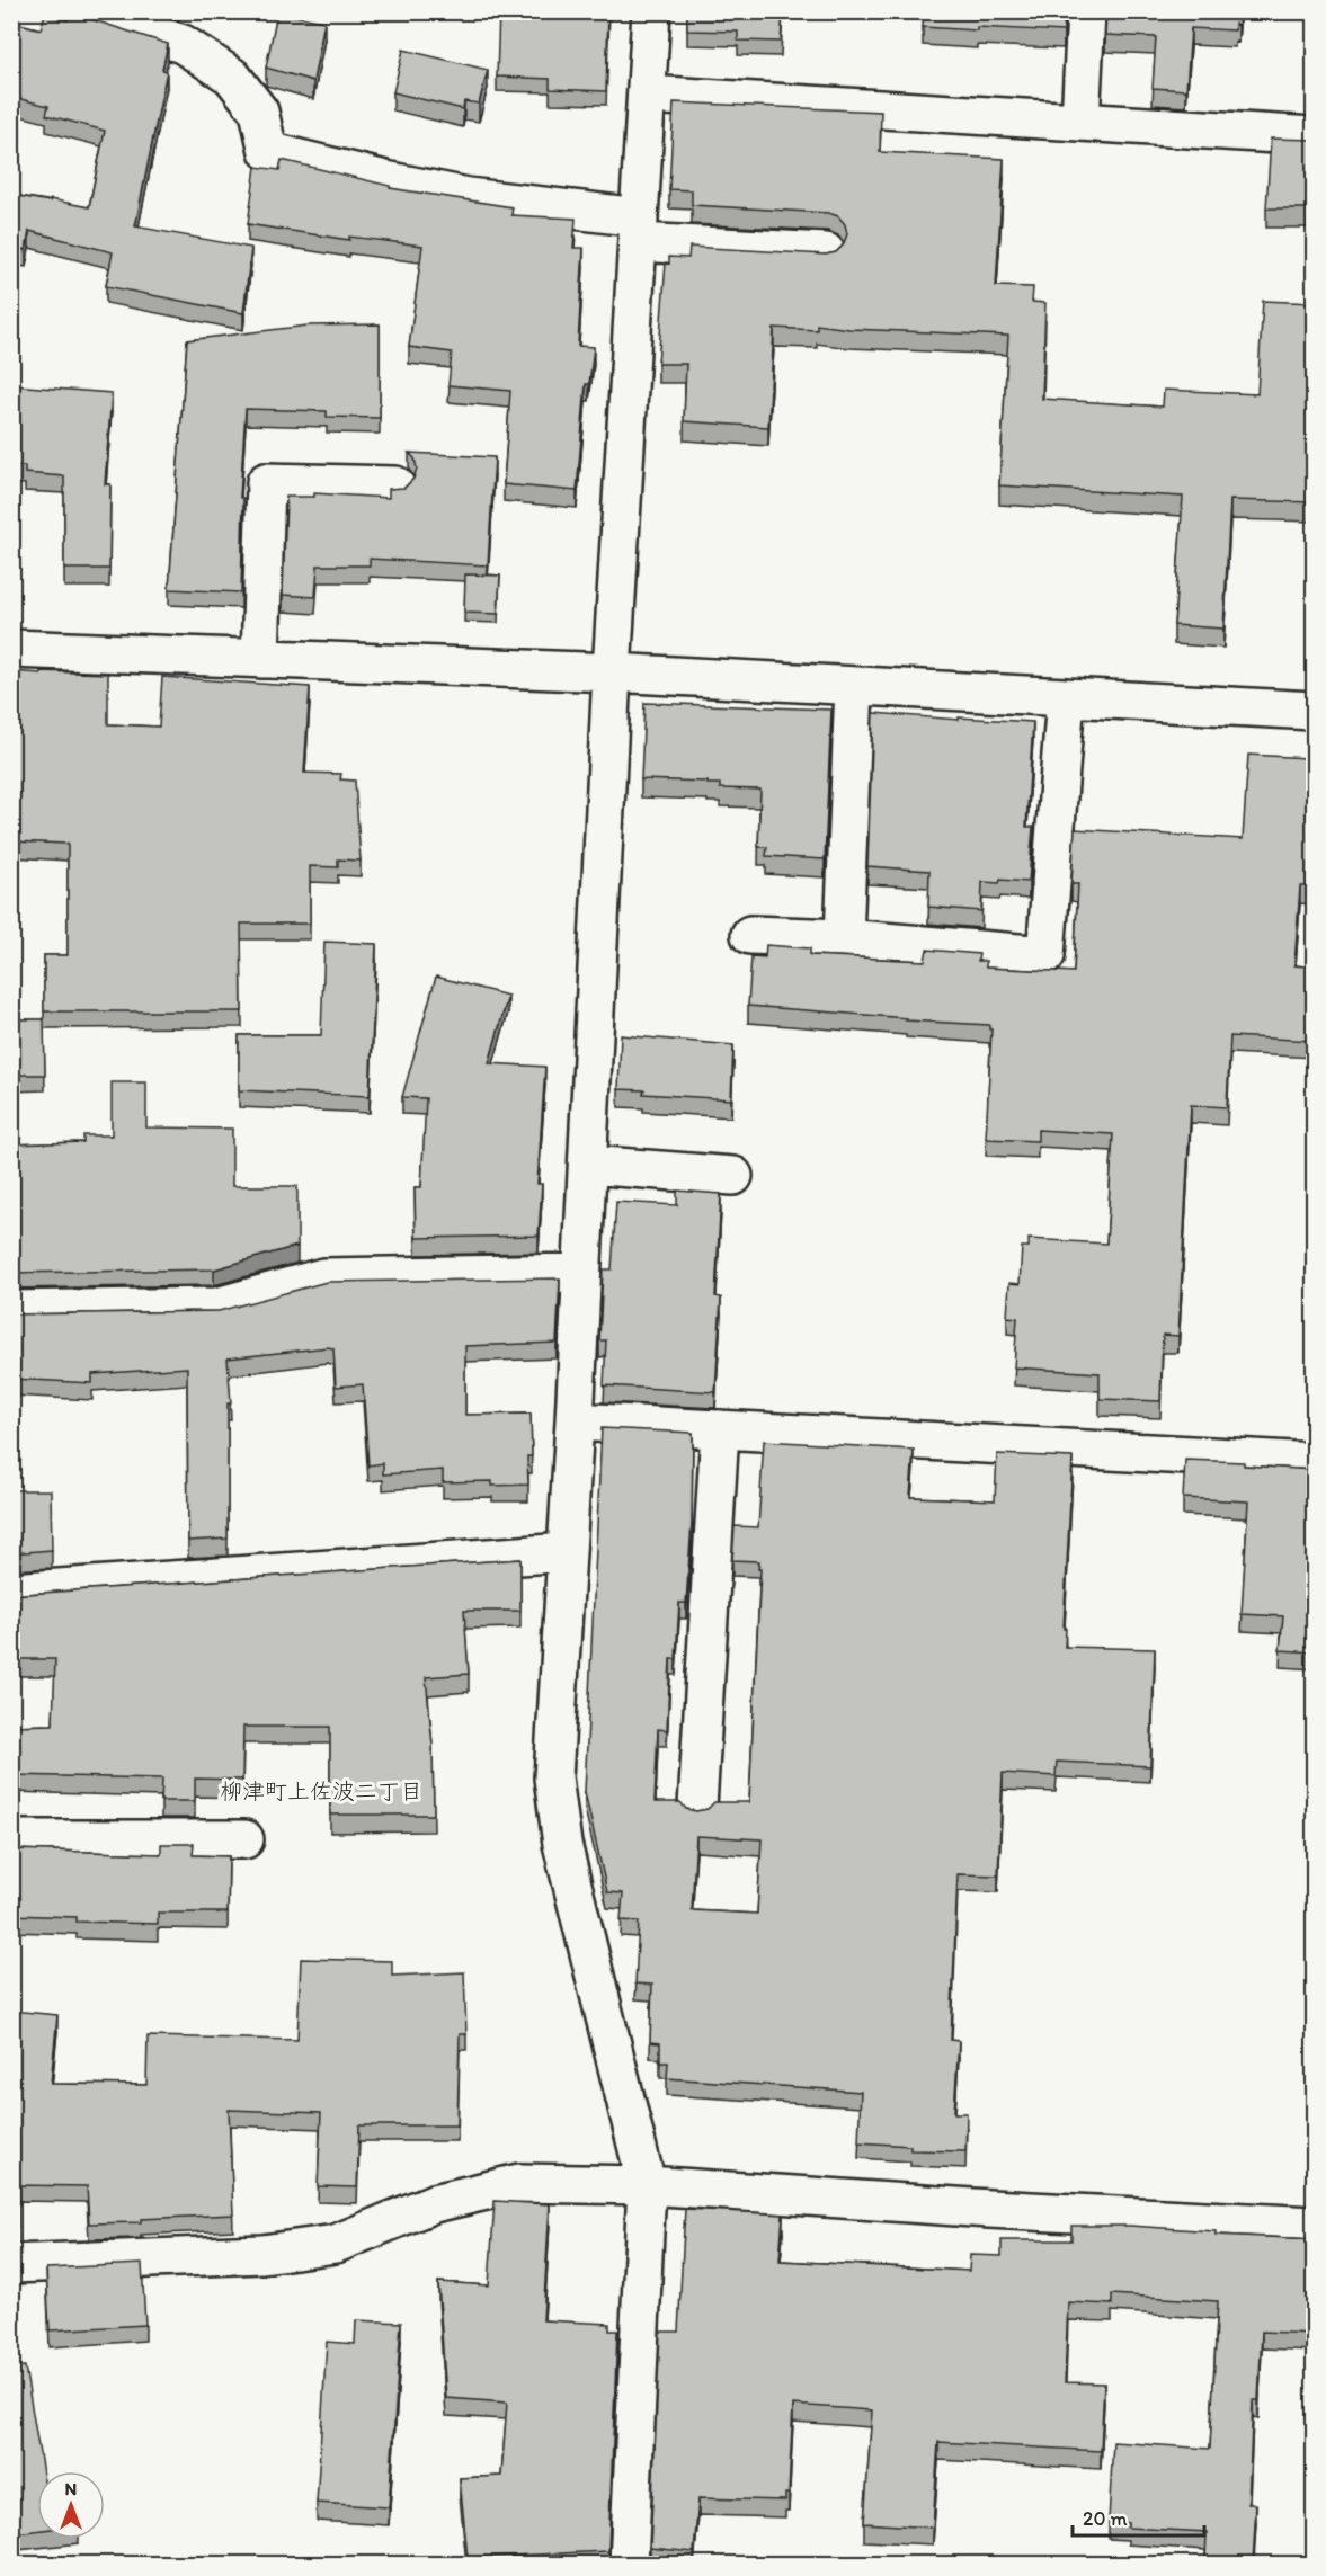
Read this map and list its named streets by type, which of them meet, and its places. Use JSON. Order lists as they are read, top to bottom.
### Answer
{
  "districts": ["柳津町上佐波二丁目"],
  "scale_bar": "20 m",
  "north": "top"
}
